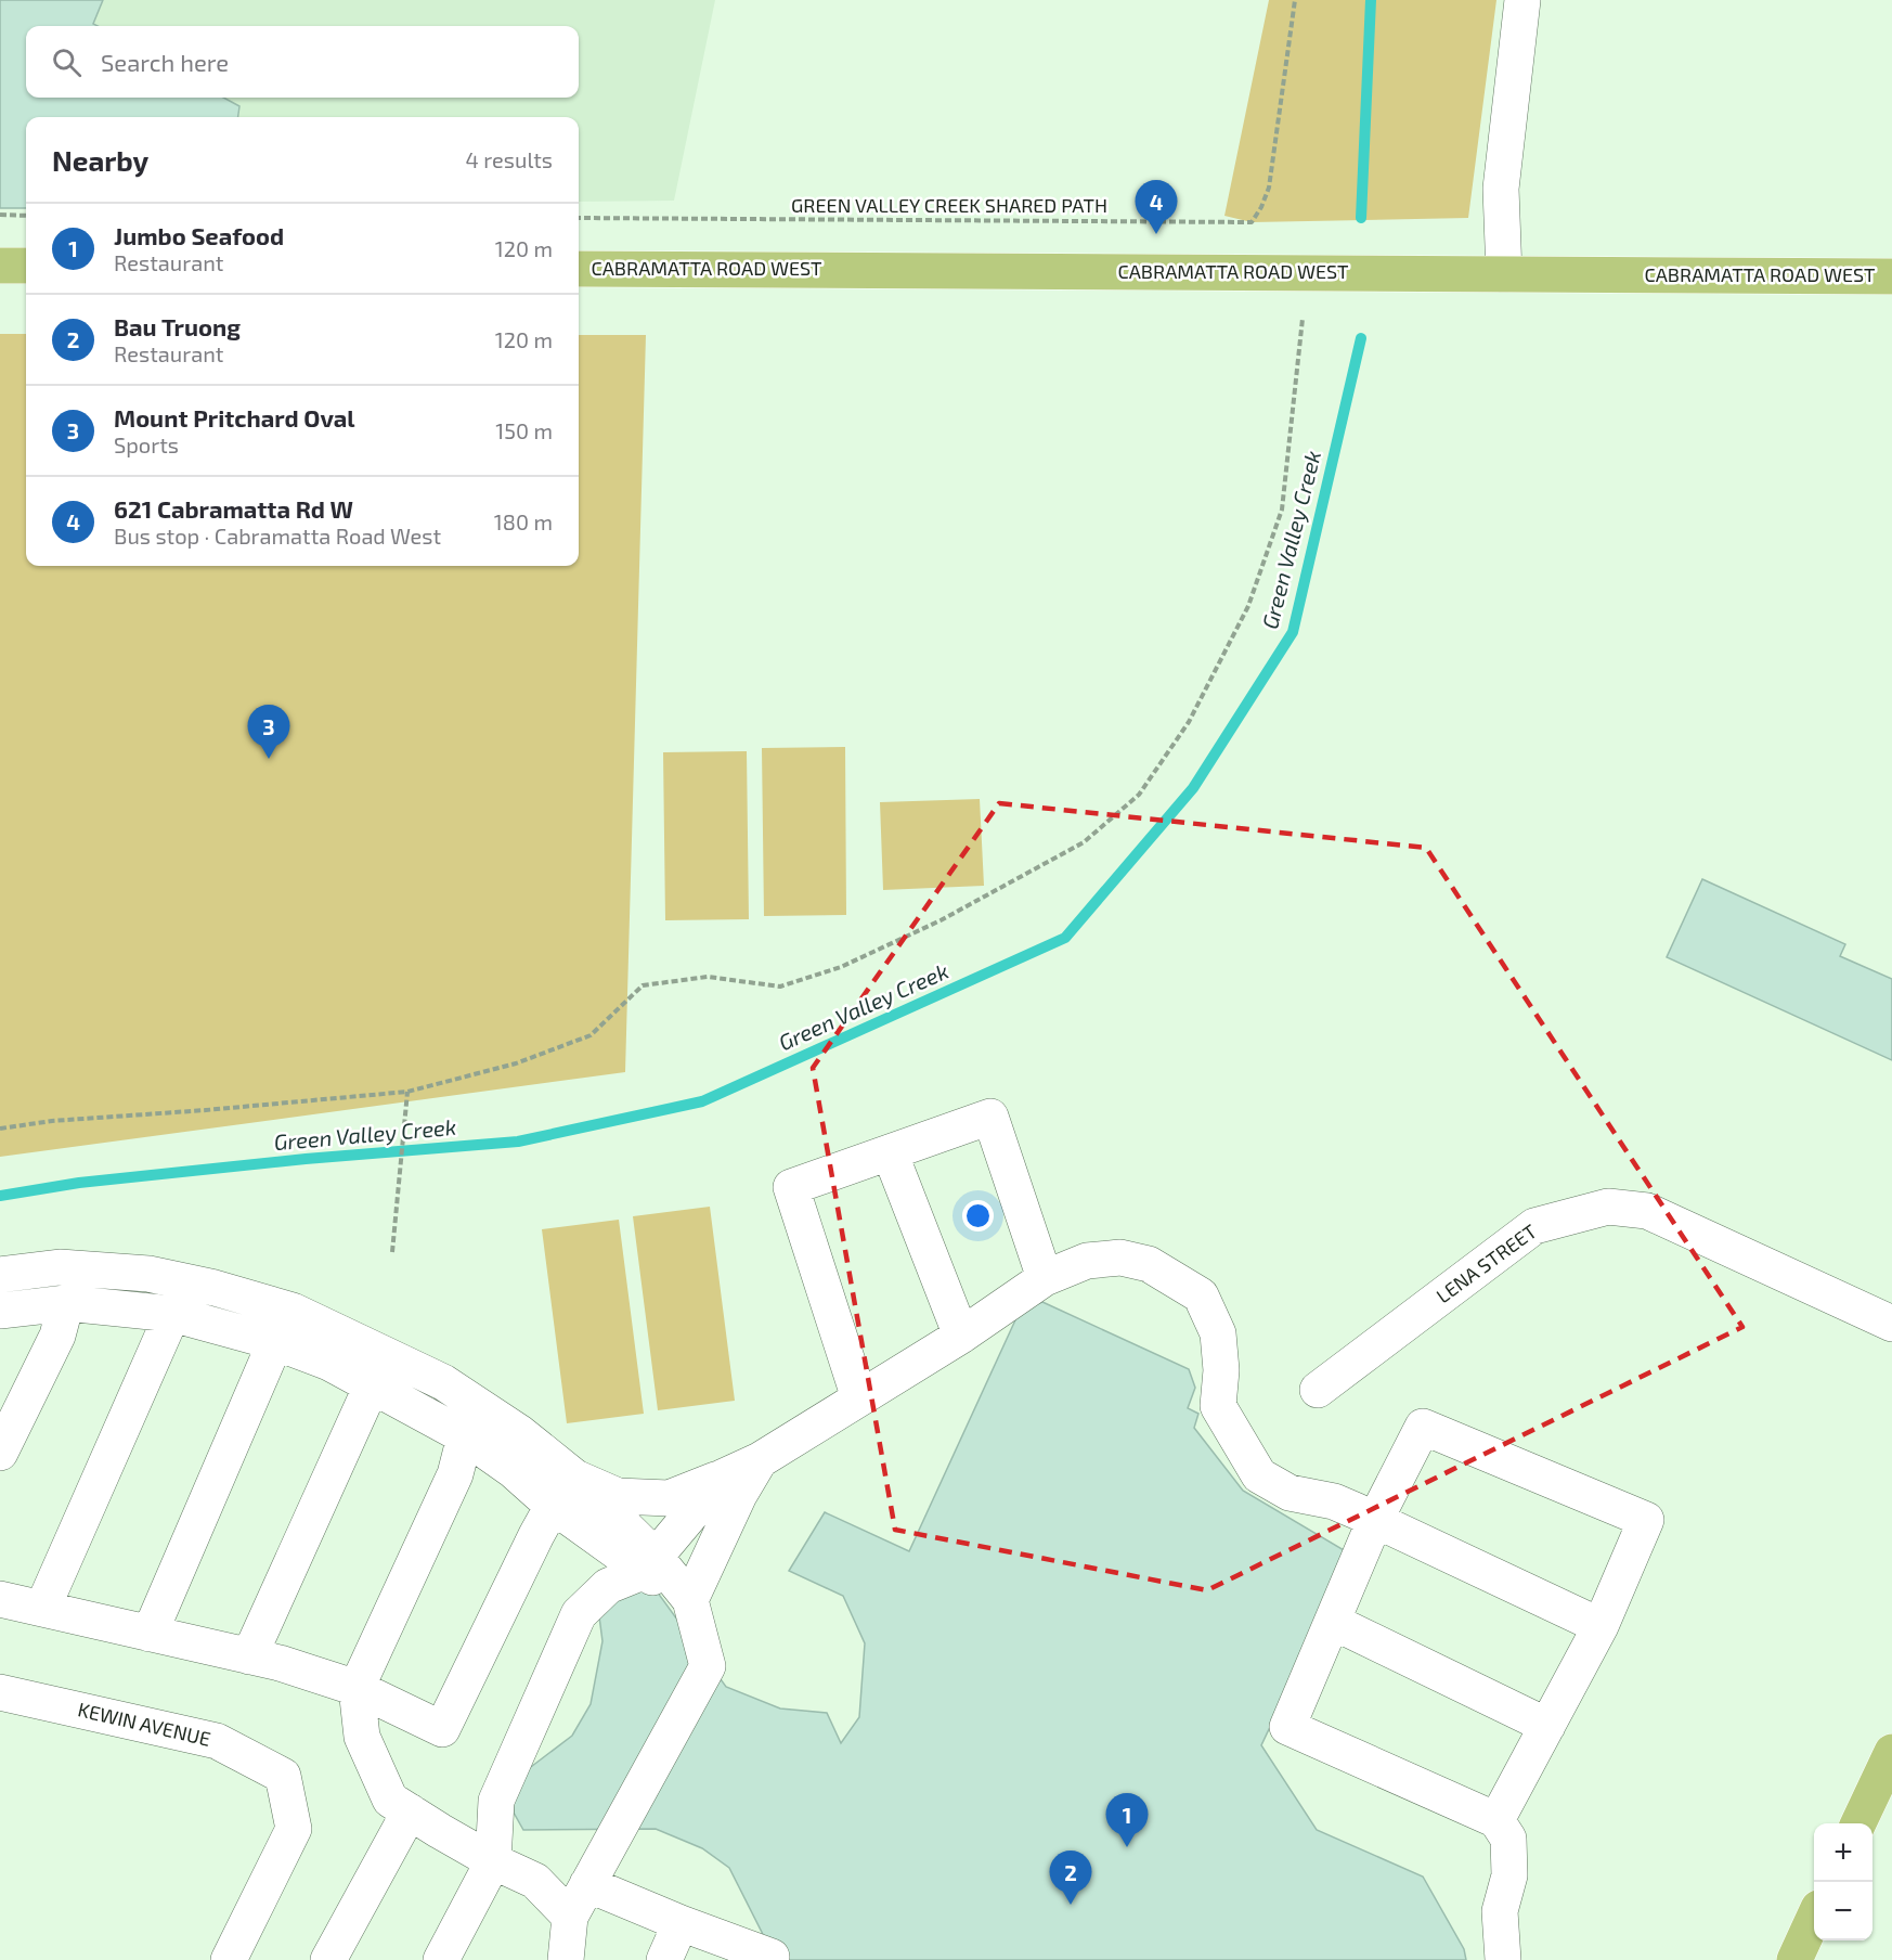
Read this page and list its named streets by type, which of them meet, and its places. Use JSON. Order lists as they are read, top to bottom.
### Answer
{
  "streets": {
    "main road": ["CABRAMATTA ROAD WEST"],
    "street": ["LENA STREET", "KEWIN AVENUE"],
    "path": ["GREEN VALLEY CREEK SHARED PATH"]
  },
  "water": ["Green Valley Creek"],
  "page": {
    "search": "Search here",
    "heading": ["Nearby", "4 results"],
    "pins": [
      "4",
      "3",
      "1",
      "2"
    ],
    "list": [
      {
        "mark": "1",
        "name": "Jumbo Seafood",
        "note": "Restaurant",
        "value": "120 m"
      },
      {
        "mark": "2",
        "name": "Bau Truong",
        "note": "Restaurant",
        "value": "120 m"
      },
      {
        "mark": "3",
        "name": "Mount Pritchard Oval",
        "note": "Sports",
        "value": "150 m"
      },
      {
        "mark": "4",
        "name": "621 Cabramatta Rd W",
        "note": "Bus stop · Cabramatta Road West",
        "value": "180 m"
      }
    ],
    "map_buttons": ["+", "−"]
  }
}
